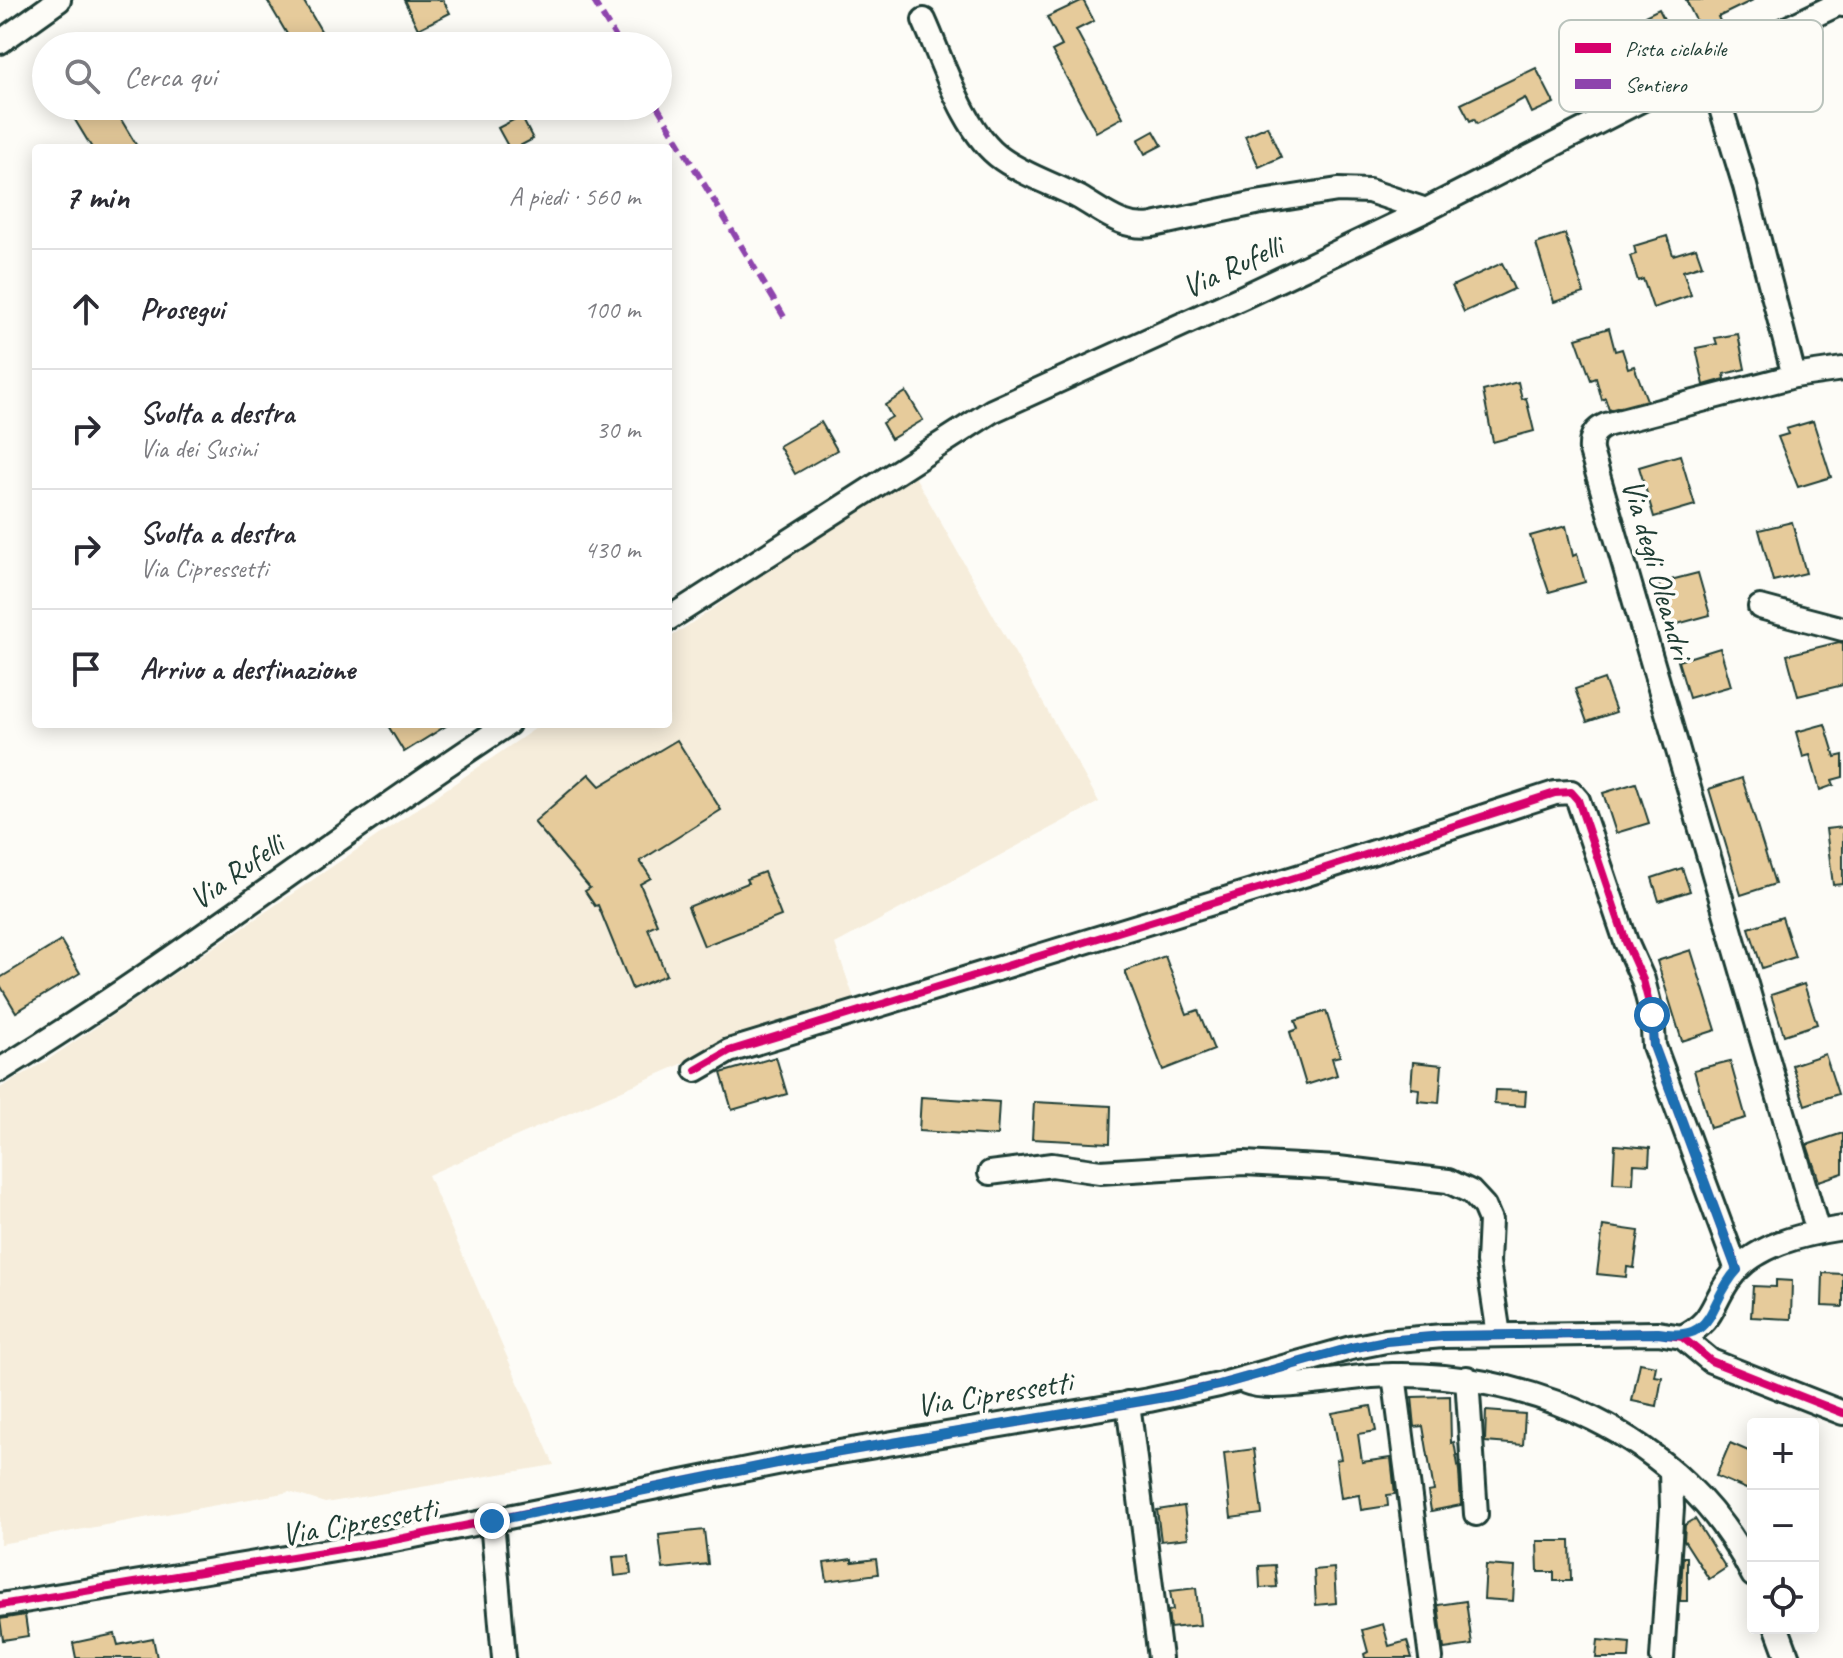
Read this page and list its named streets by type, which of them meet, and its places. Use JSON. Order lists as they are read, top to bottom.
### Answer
{
  "streets": {
    "street": ["Via Rufelli", "Via degli Oleandri", "Via Cipressetti"]
  },
  "legend": ["Pista ciclabile", "Sentiero"],
  "page": {
    "search": "Cerca qui",
    "heading": ["7 min", "A piedi · 560 m"],
    "list": [
      ["Prosegui", "100 m"],
      ["Svolta a destra", "Via dei Susini", "30 m"],
      ["Svolta a destra", "Via Cipressetti", "430 m"],
      "Arrivo a destinazione"
    ],
    "map_buttons": ["+", "−"]
  }
}
